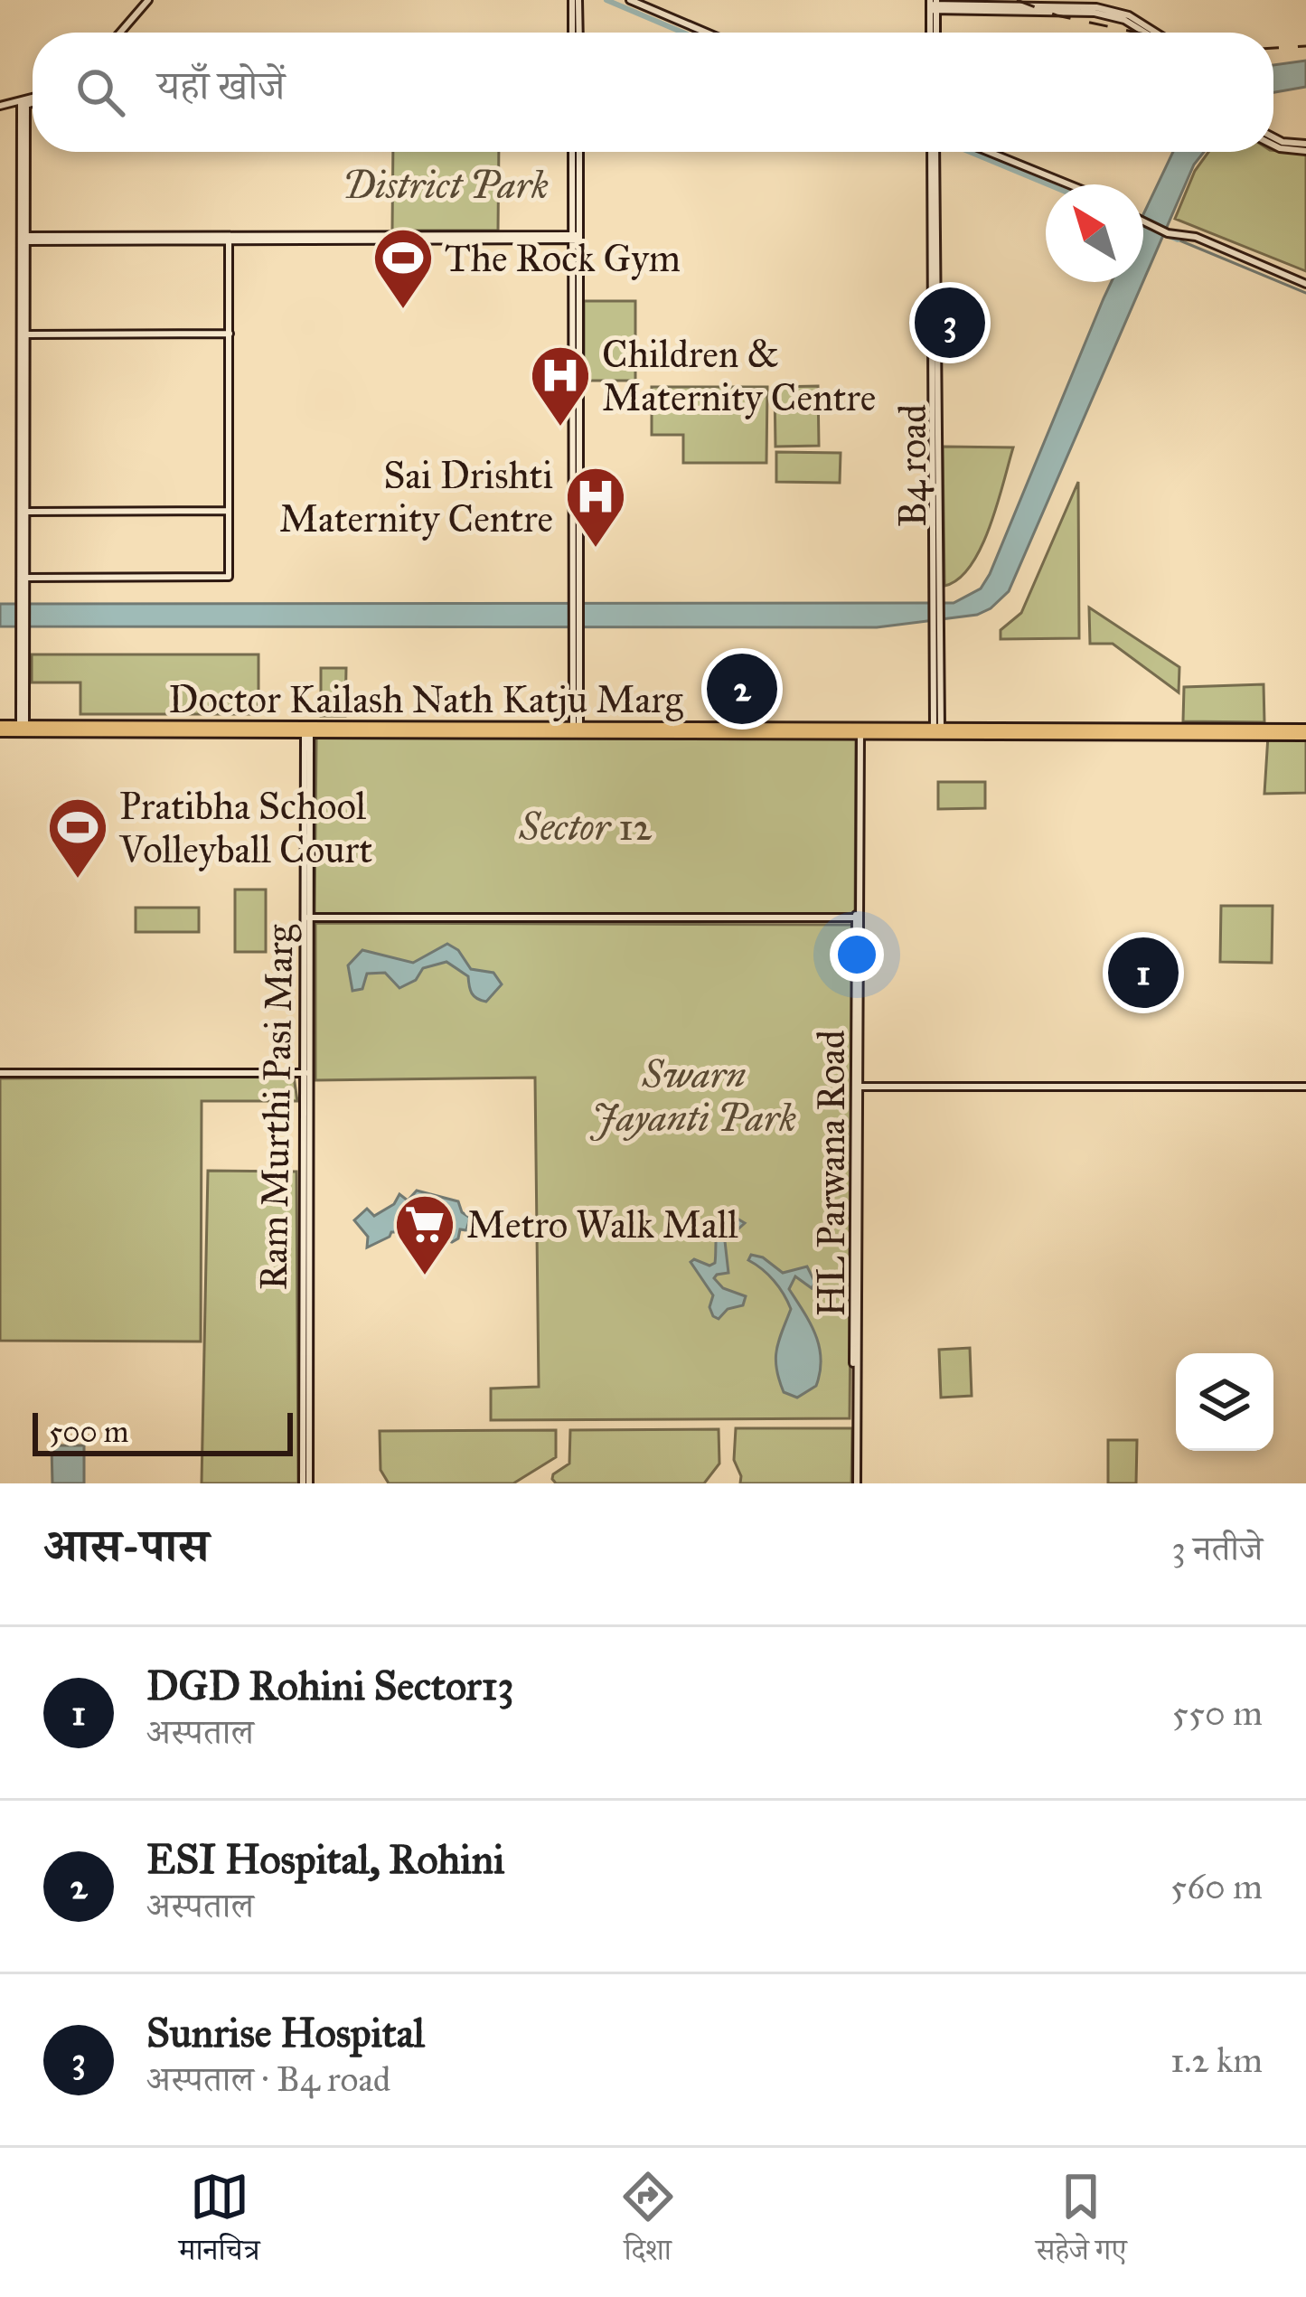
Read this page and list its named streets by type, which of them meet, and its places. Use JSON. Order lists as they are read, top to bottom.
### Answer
{
  "streets": {
    "main road": ["Doctor Kailash Nath Katju Marg"],
    "street": ["B4 road", "Ram Murthi Pasi Marg", "HL Parwana Road"]
  },
  "crossings": [
    ["B4 road", "Doctor Kailash Nath Katju Marg"],
    ["Doctor Kailash Nath Katju Marg", "Ram Murthi Pasi Marg"],
    ["Doctor Kailash Nath Katju Marg", "HL Parwana Road"]
  ],
  "parks": ["District Park", "Sector 12", "Swarn Jayanti Park"],
  "places": {
    "sports": ["The Rock Gym", "Pratibha School Volleyball Court"],
    "hospital": ["Children & Maternity Centre", "Sai Drishti Maternity Centre"],
    "supermarket": ["Metro Walk Mall"]
  },
  "scale_bar": "500 m",
  "north": "top left",
  "page": {
    "search": "यहाँ खोजें",
    "pins": ["3", "2", "1"],
    "scale": "500 m",
    "heading": ["आस-पास", "3 नतीजे"],
    "list": [
      {
        "mark": "1",
        "name": "DGD Rohini Sector13",
        "note": "अस्पताल",
        "value": "550 m"
      },
      {
        "mark": "2",
        "name": "ESI Hospital, Rohini",
        "note": "अस्पताल",
        "value": "560 m"
      },
      {
        "mark": "3",
        "name": "Sunrise Hospital",
        "note": "अस्पताल · B4 road",
        "value": "1.2 km"
      }
    ],
    "nav": ["मानचित्र", "दिशा", "सहेजे गए"]
  }
}
